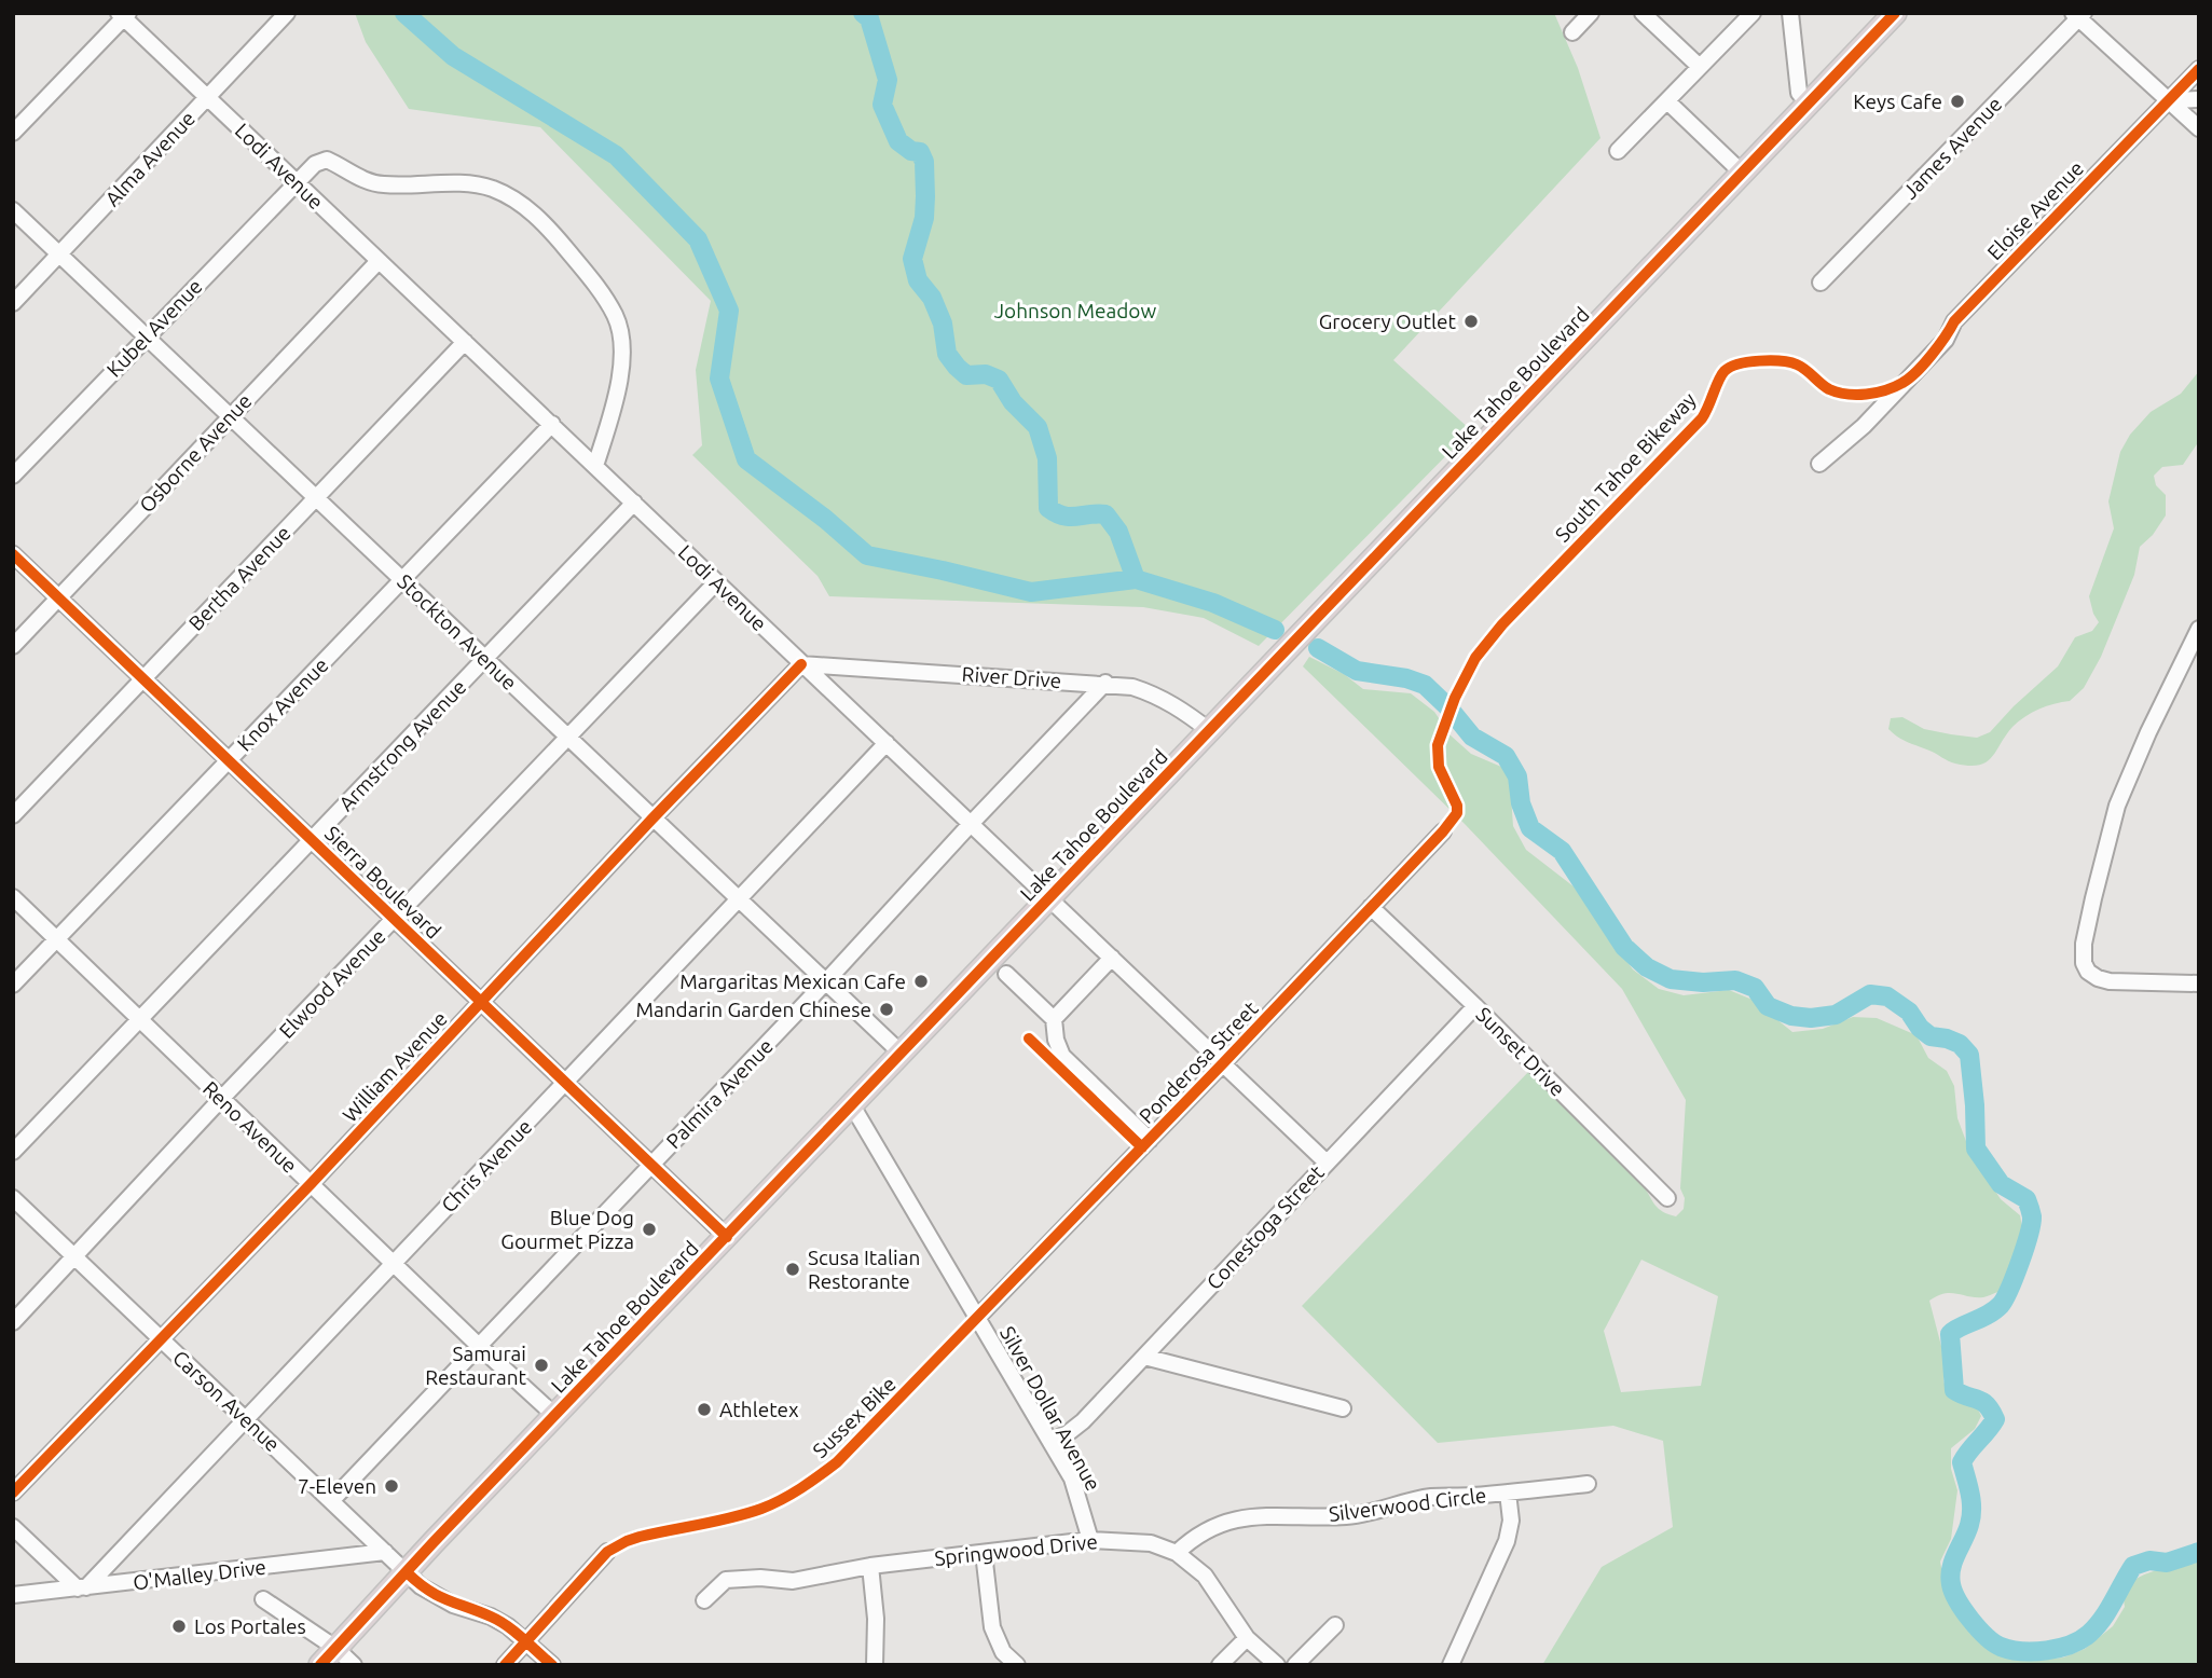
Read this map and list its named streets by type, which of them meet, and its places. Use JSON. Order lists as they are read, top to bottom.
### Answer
{
  "streets": {
    "highway": ["Lake Tahoe Boulevard"],
    "street": [
      "James Avenue",
      "Alma Avenue",
      "Lodi Avenue",
      "Eloise Avenue",
      "Kubel Avenue",
      "Osborne Avenue",
      "Bertha Avenue",
      "Stockton Avenue",
      "River Drive",
      "Knox Avenue",
      "Armstrong Avenue",
      "Sierra Boulevard",
      "Elwood Avenue",
      "Sunset Drive",
      "Ponderosa Street",
      "William Avenue",
      "Palmira Avenue",
      "Reno Avenue",
      "Chris Avenue",
      "Conestoga Street",
      "Carson Avenue",
      "Silver Dollar Avenue",
      "Silverwood Circle",
      "Springwood Drive",
      "O'Malley Drive"
    ],
    "cycle path": ["South Tahoe Bikeway"]
  },
  "crossings": [
    ["Alma Avenue", "Lodi Avenue"],
    ["Alma Avenue", "Stockton Avenue"],
    ["Lodi Avenue", "Kubel Avenue"],
    ["Lodi Avenue", "Lake Tahoe Boulevard"],
    ["Lodi Avenue", "Osborne Avenue"],
    ["Lodi Avenue", "Bertha Avenue"],
    ["Lodi Avenue", "River Drive"],
    ["Lodi Avenue", "Knox Avenue"],
    ["Lodi Avenue", "Armstrong Avenue"],
    ["Lodi Avenue", "Elwood Avenue"],
    ["Lodi Avenue", "Ponderosa Street"],
    ["Lodi Avenue", "William Avenue"],
    ["Lodi Avenue", "Palmira Avenue"],
    ["Lodi Avenue", "Chris Avenue"],
    ["Lodi Avenue", "Conestoga Street"],
    ["Kubel Avenue", "Stockton Avenue"],
    ["Lake Tahoe Boulevard", "Stockton Avenue"],
    ["Lake Tahoe Boulevard", "River Drive"],
    ["Lake Tahoe Boulevard", "Sierra Boulevard"],
    ["Lake Tahoe Boulevard", "Reno Avenue"],
    ["Lake Tahoe Boulevard", "Carson Avenue"],
    ["Lake Tahoe Boulevard", "Silver Dollar Avenue"],
    ["Osborne Avenue", "Stockton Avenue"],
    ["Osborne Avenue", "Sierra Boulevard"],
    ["Bertha Avenue", "Stockton Avenue"],
    ["Bertha Avenue", "Sierra Boulevard"],
    ["Stockton Avenue", "Knox Avenue"],
    ["Stockton Avenue", "Armstrong Avenue"],
    ["Stockton Avenue", "Elwood Avenue"],
    ["Stockton Avenue", "William Avenue"],
    ["Stockton Avenue", "Palmira Avenue"],
    ["Stockton Avenue", "Chris Avenue"],
    ["River Drive", "William Avenue"],
    ["River Drive", "Palmira Avenue"],
    ["Knox Avenue", "Sierra Boulevard"],
    ["Knox Avenue", "Reno Avenue"],
    ["Armstrong Avenue", "Sierra Boulevard"],
    ["Armstrong Avenue", "Reno Avenue"],
    ["Sierra Boulevard", "Elwood Avenue"],
    ["Sierra Boulevard", "William Avenue"],
    ["Sierra Boulevard", "Palmira Avenue"],
    ["Sierra Boulevard", "Chris Avenue"],
    ["Elwood Avenue", "Reno Avenue"],
    ["Elwood Avenue", "Carson Avenue"],
    ["Sunset Drive", "Ponderosa Street"],
    ["Sunset Drive", "Conestoga Street"],
    ["Ponderosa Street", "Silver Dollar Avenue"],
    ["William Avenue", "Reno Avenue"],
    ["William Avenue", "Carson Avenue"],
    ["Palmira Avenue", "Reno Avenue"],
    ["Palmira Avenue", "Carson Avenue"],
    ["Reno Avenue", "Chris Avenue"],
    ["Chris Avenue", "Carson Avenue"],
    ["Chris Avenue", "O'Malley Drive"],
    ["Conestoga Street", "Silver Dollar Avenue"],
    ["Carson Avenue", "O'Malley Drive"],
    ["Silver Dollar Avenue", "Springwood Drive"],
    ["Silverwood Circle", "Springwood Drive"]
  ],
  "parks": ["Johnson Meadow"],
  "places": [
    "Keys Cafe",
    "Grocery Outlet",
    "Margaritas Mexican Cafe",
    "Mandarin Garden Chinese",
    "Blue Dog Gourmet Pizza",
    "Scusa Italian Restorante",
    "Samurai Restaurant",
    "Athletex",
    "7-Eleven",
    "Los Portales"
  ]
}
